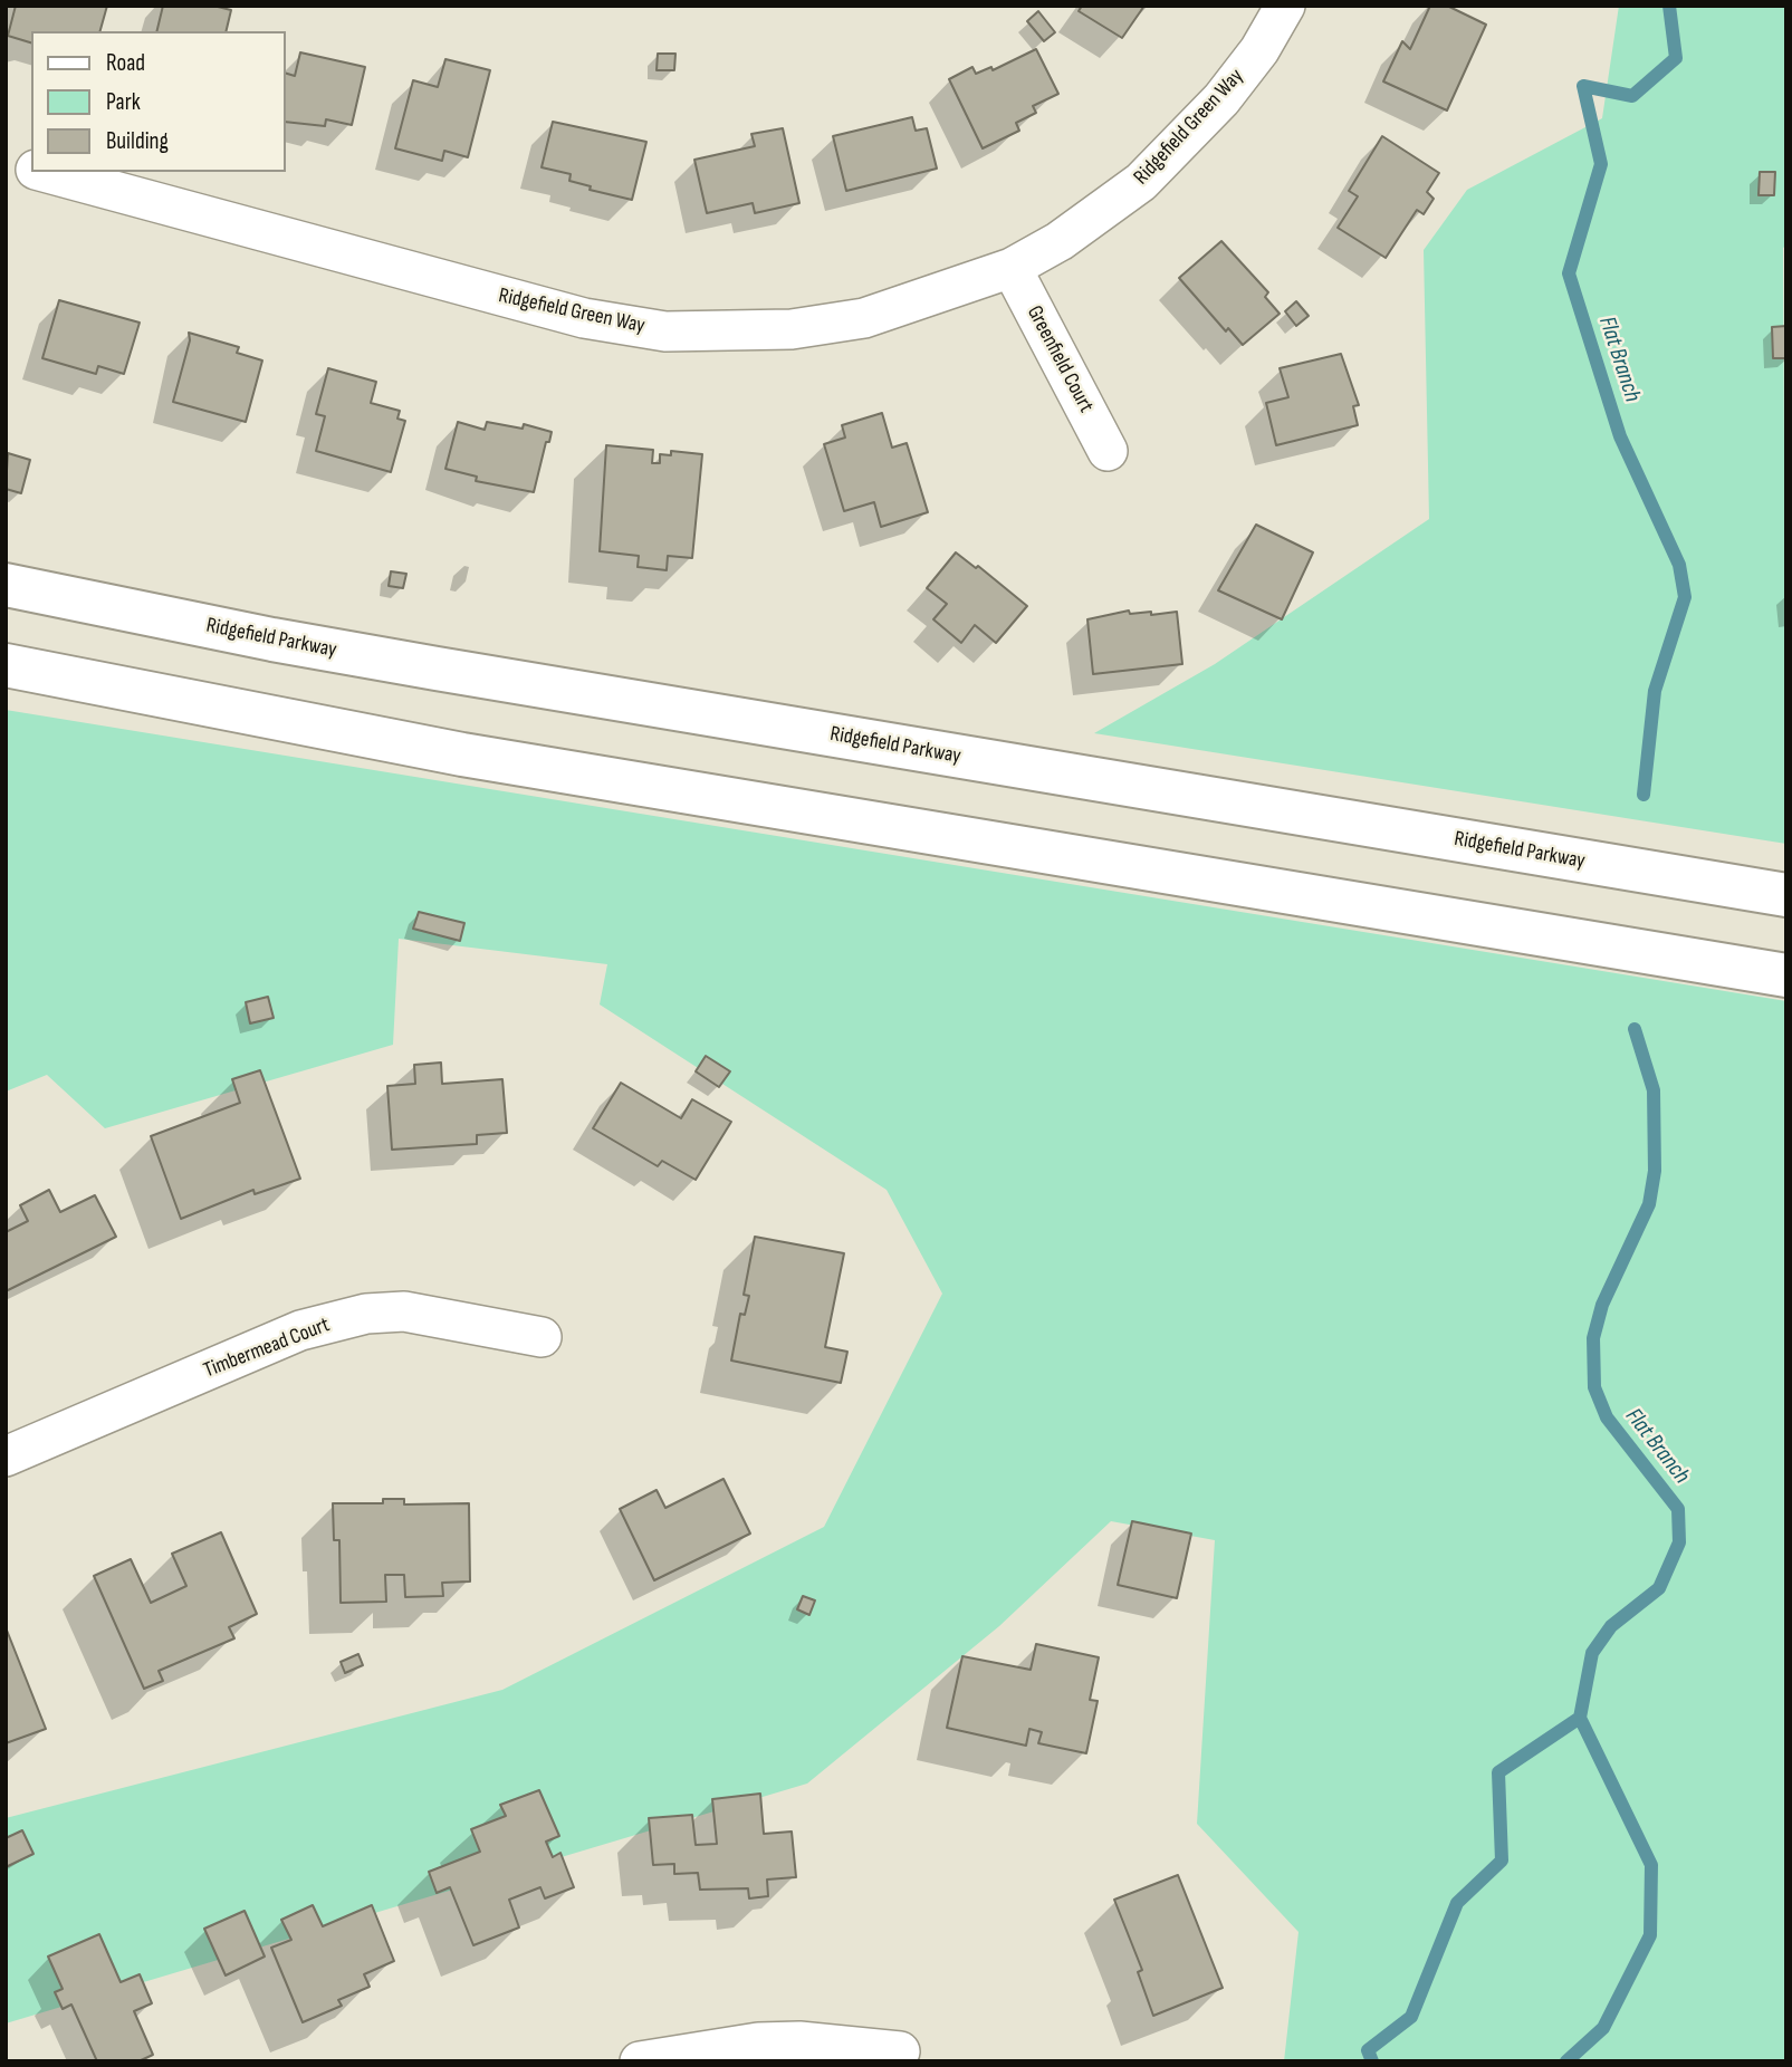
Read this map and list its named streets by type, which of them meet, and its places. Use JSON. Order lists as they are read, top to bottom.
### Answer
{
  "streets": {
    "main road": ["Ridgefield Parkway"],
    "street": ["Ridgefield Green Way", "Greenfield Court", "Timbermead Court"]
  },
  "crossings": [
    ["Ridgefield Green Way", "Greenfield Court"]
  ],
  "water": ["Flat Branch"],
  "legend": ["Road", "Park", "Building"]
}
